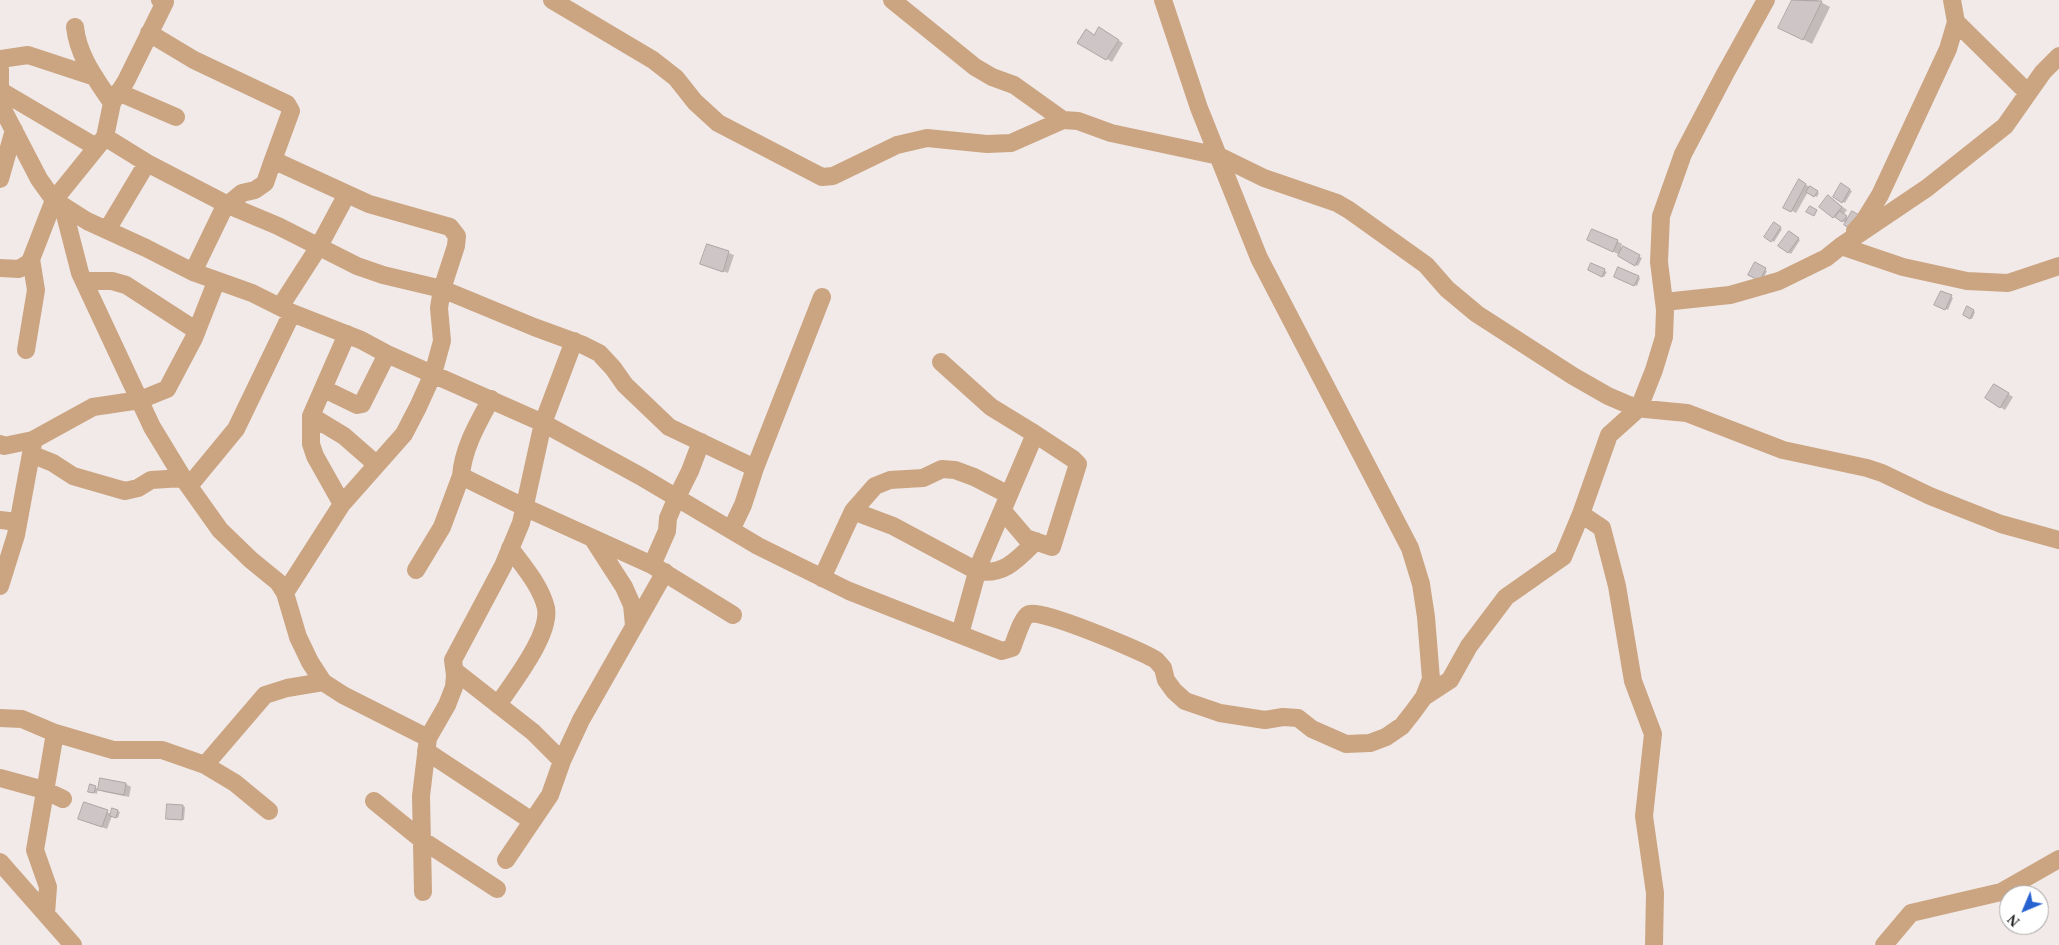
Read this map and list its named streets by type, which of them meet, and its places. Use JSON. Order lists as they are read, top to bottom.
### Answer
{
  "north": "bottom left"
}
